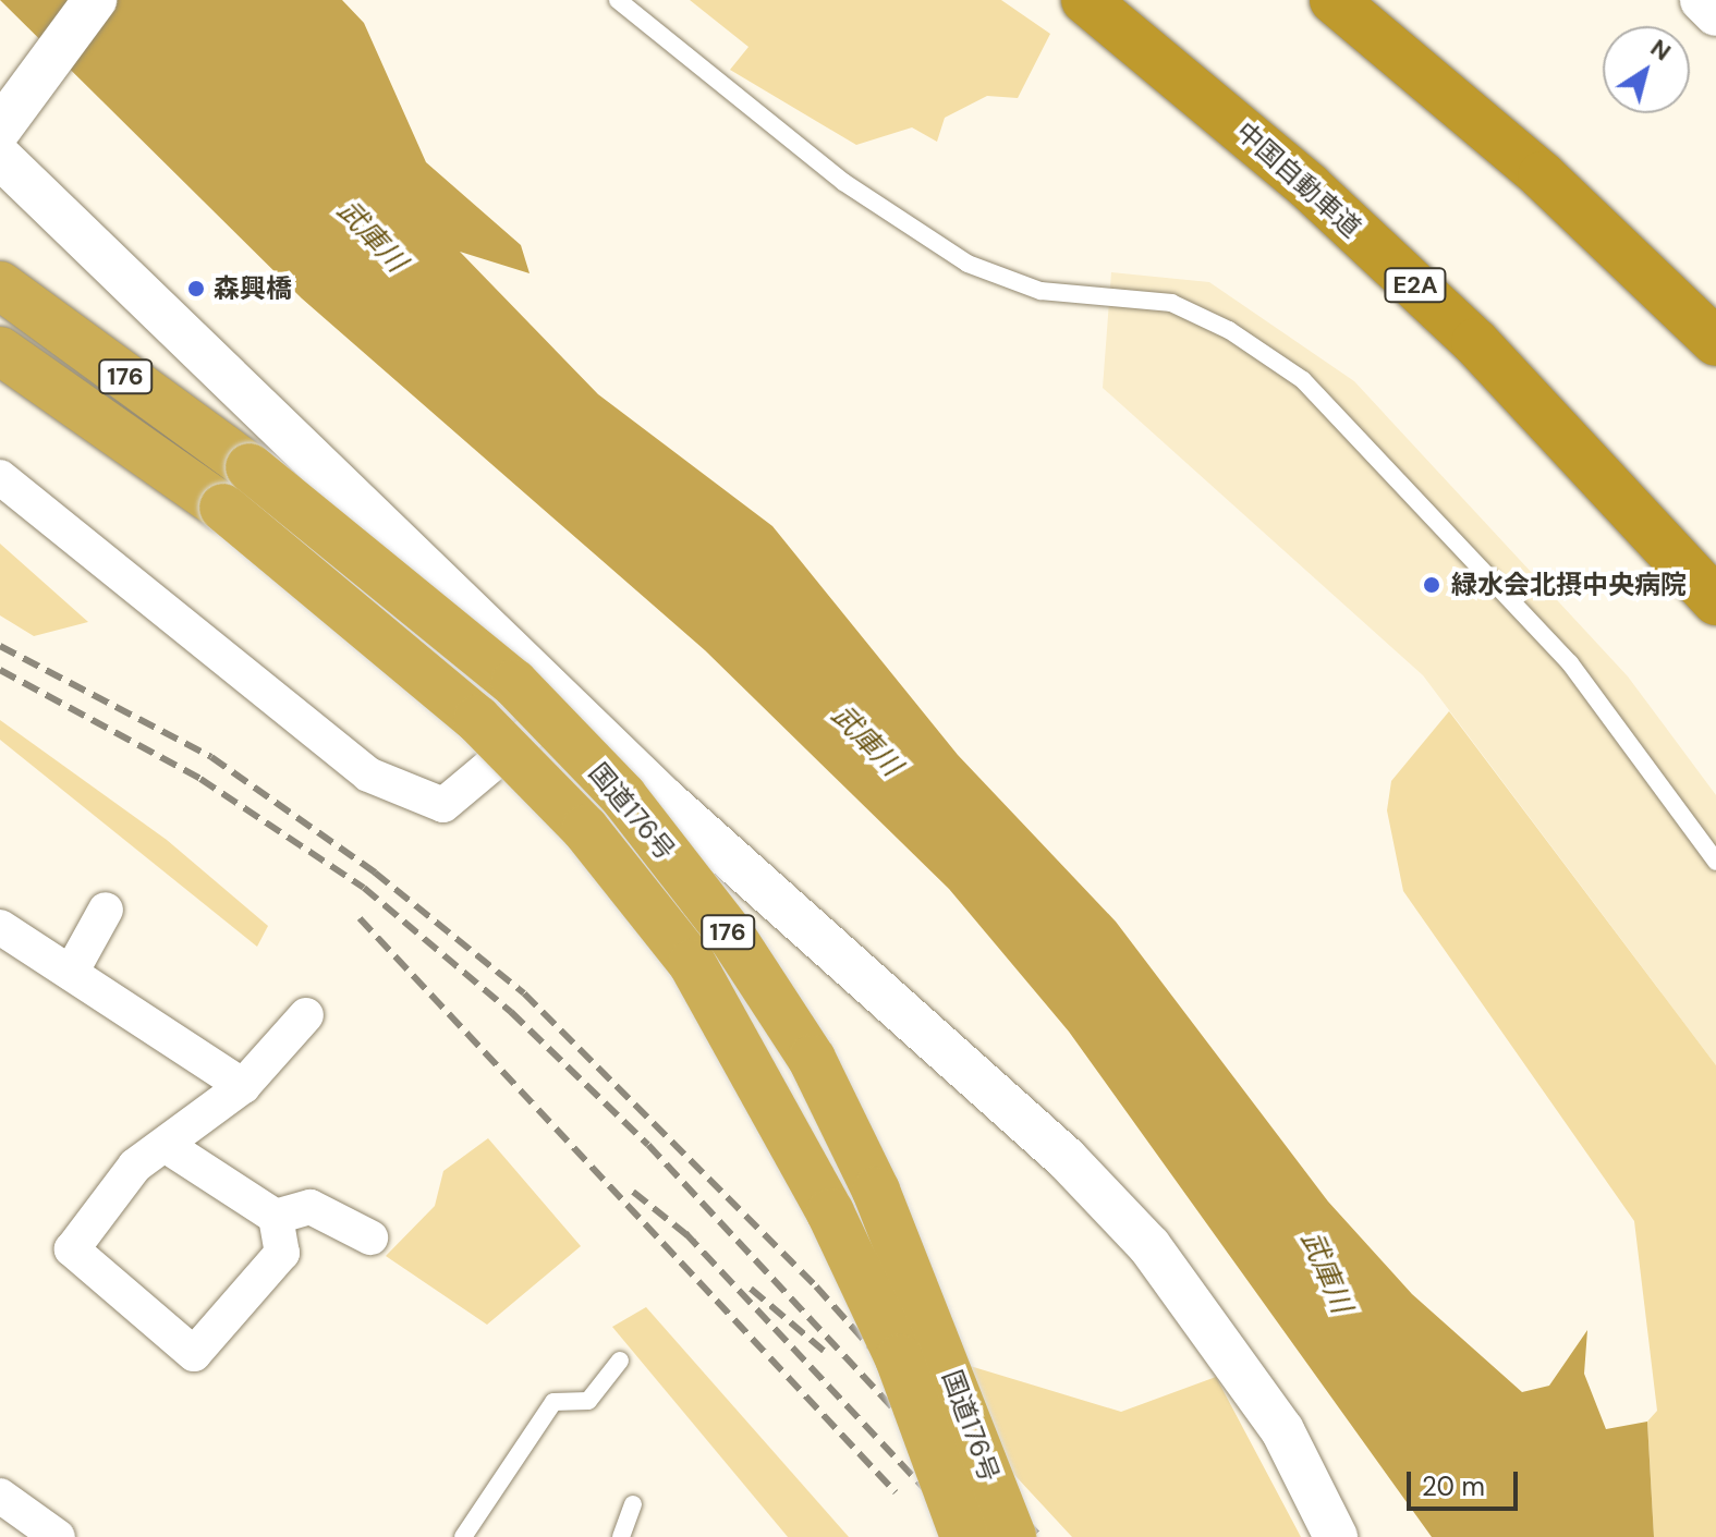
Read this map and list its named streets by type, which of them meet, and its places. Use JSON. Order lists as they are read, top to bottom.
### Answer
{
  "streets": {
    "highway": [
      "中国自動車道",
      "E2A",
      "176",
      "国道176号"
    ]
  },
  "water": ["武庫川"],
  "places": ["森興橋", "緑水会北摂中央病院"],
  "scale_bar": "20 m",
  "north": "top right"
}
